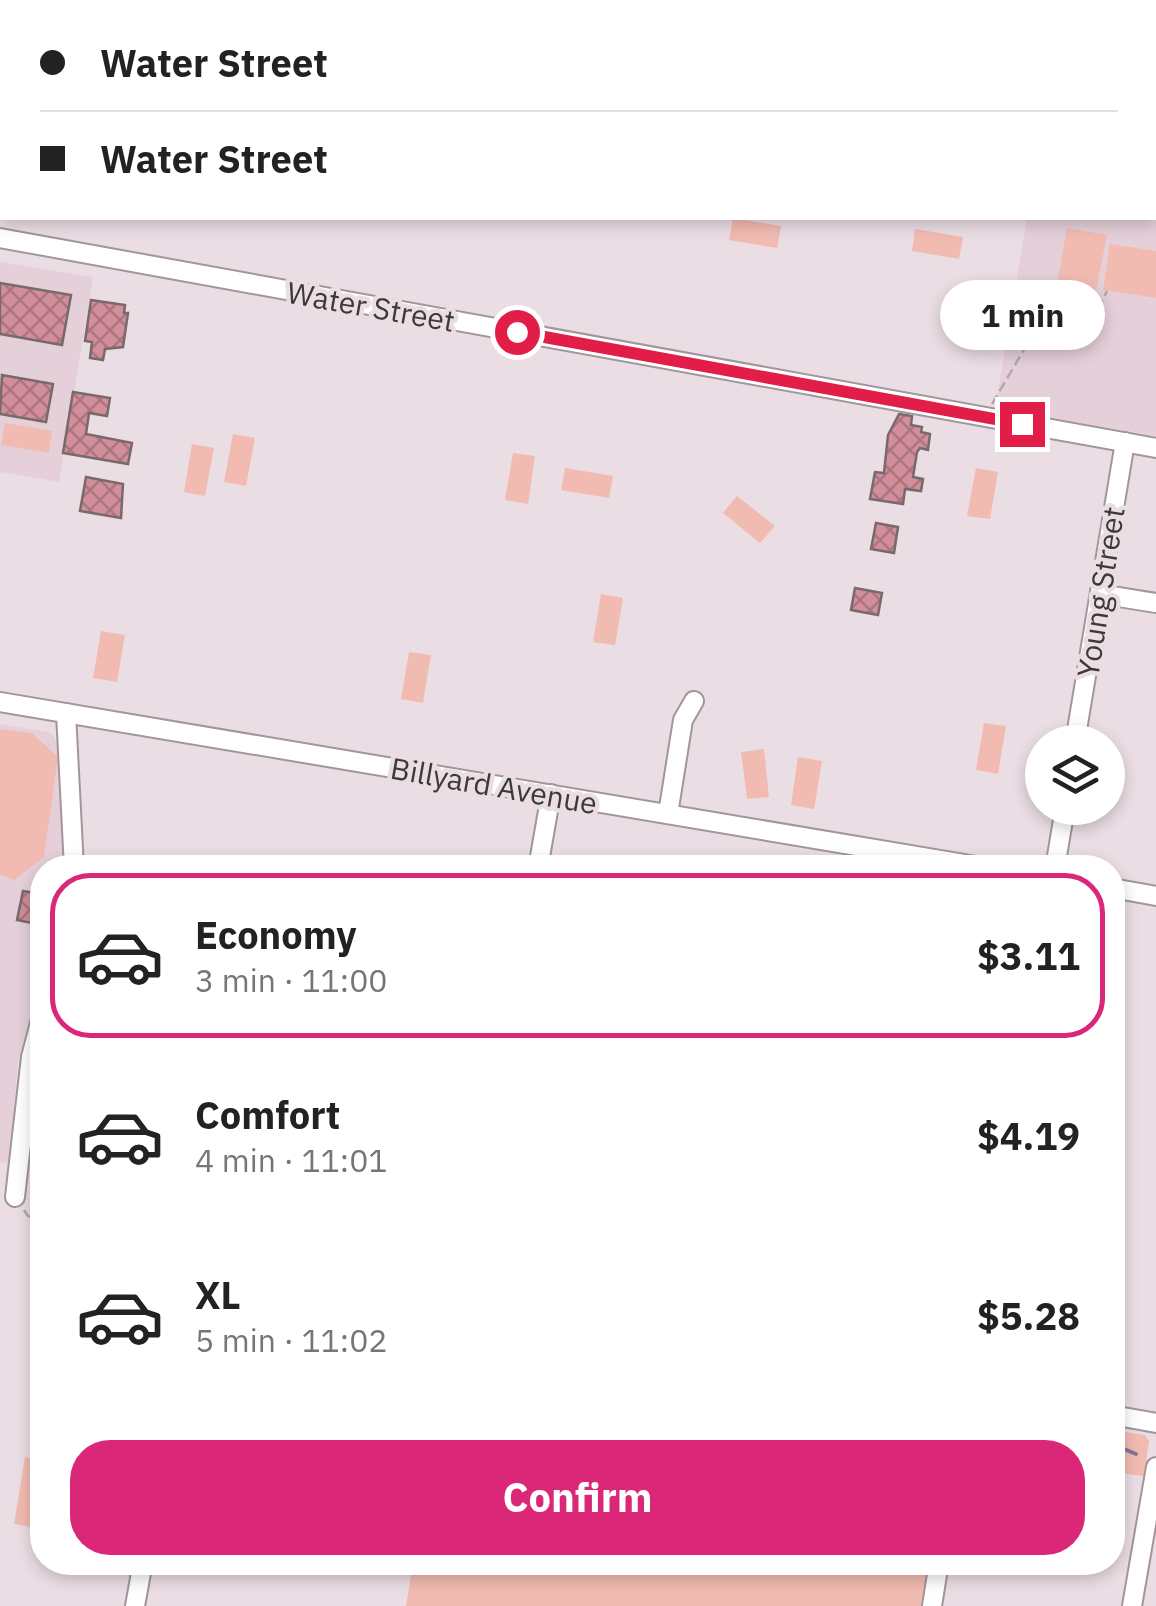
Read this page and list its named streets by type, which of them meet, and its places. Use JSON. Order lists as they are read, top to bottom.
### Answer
{
  "streets": {
    "street": ["Water Street", "Young Street", "Billyard Avenue"]
  },
  "crossings": [
    ["Water Street", "Young Street"]
  ],
  "page": {
    "banner": ["Water Street", "Water Street"],
    "bubble": "1 min",
    "list": [
      {
        "name": "Economy",
        "note": "3 min · 11:00",
        "value": "$3.11"
      },
      {
        "name": "Comfort",
        "note": "4 min · 11:01",
        "value": "$4.19"
      },
      {
        "name": "XL",
        "note": "5 min · 11:02",
        "value": "$5.28"
      }
    ],
    "buttons": "Confirm"
  }
}
